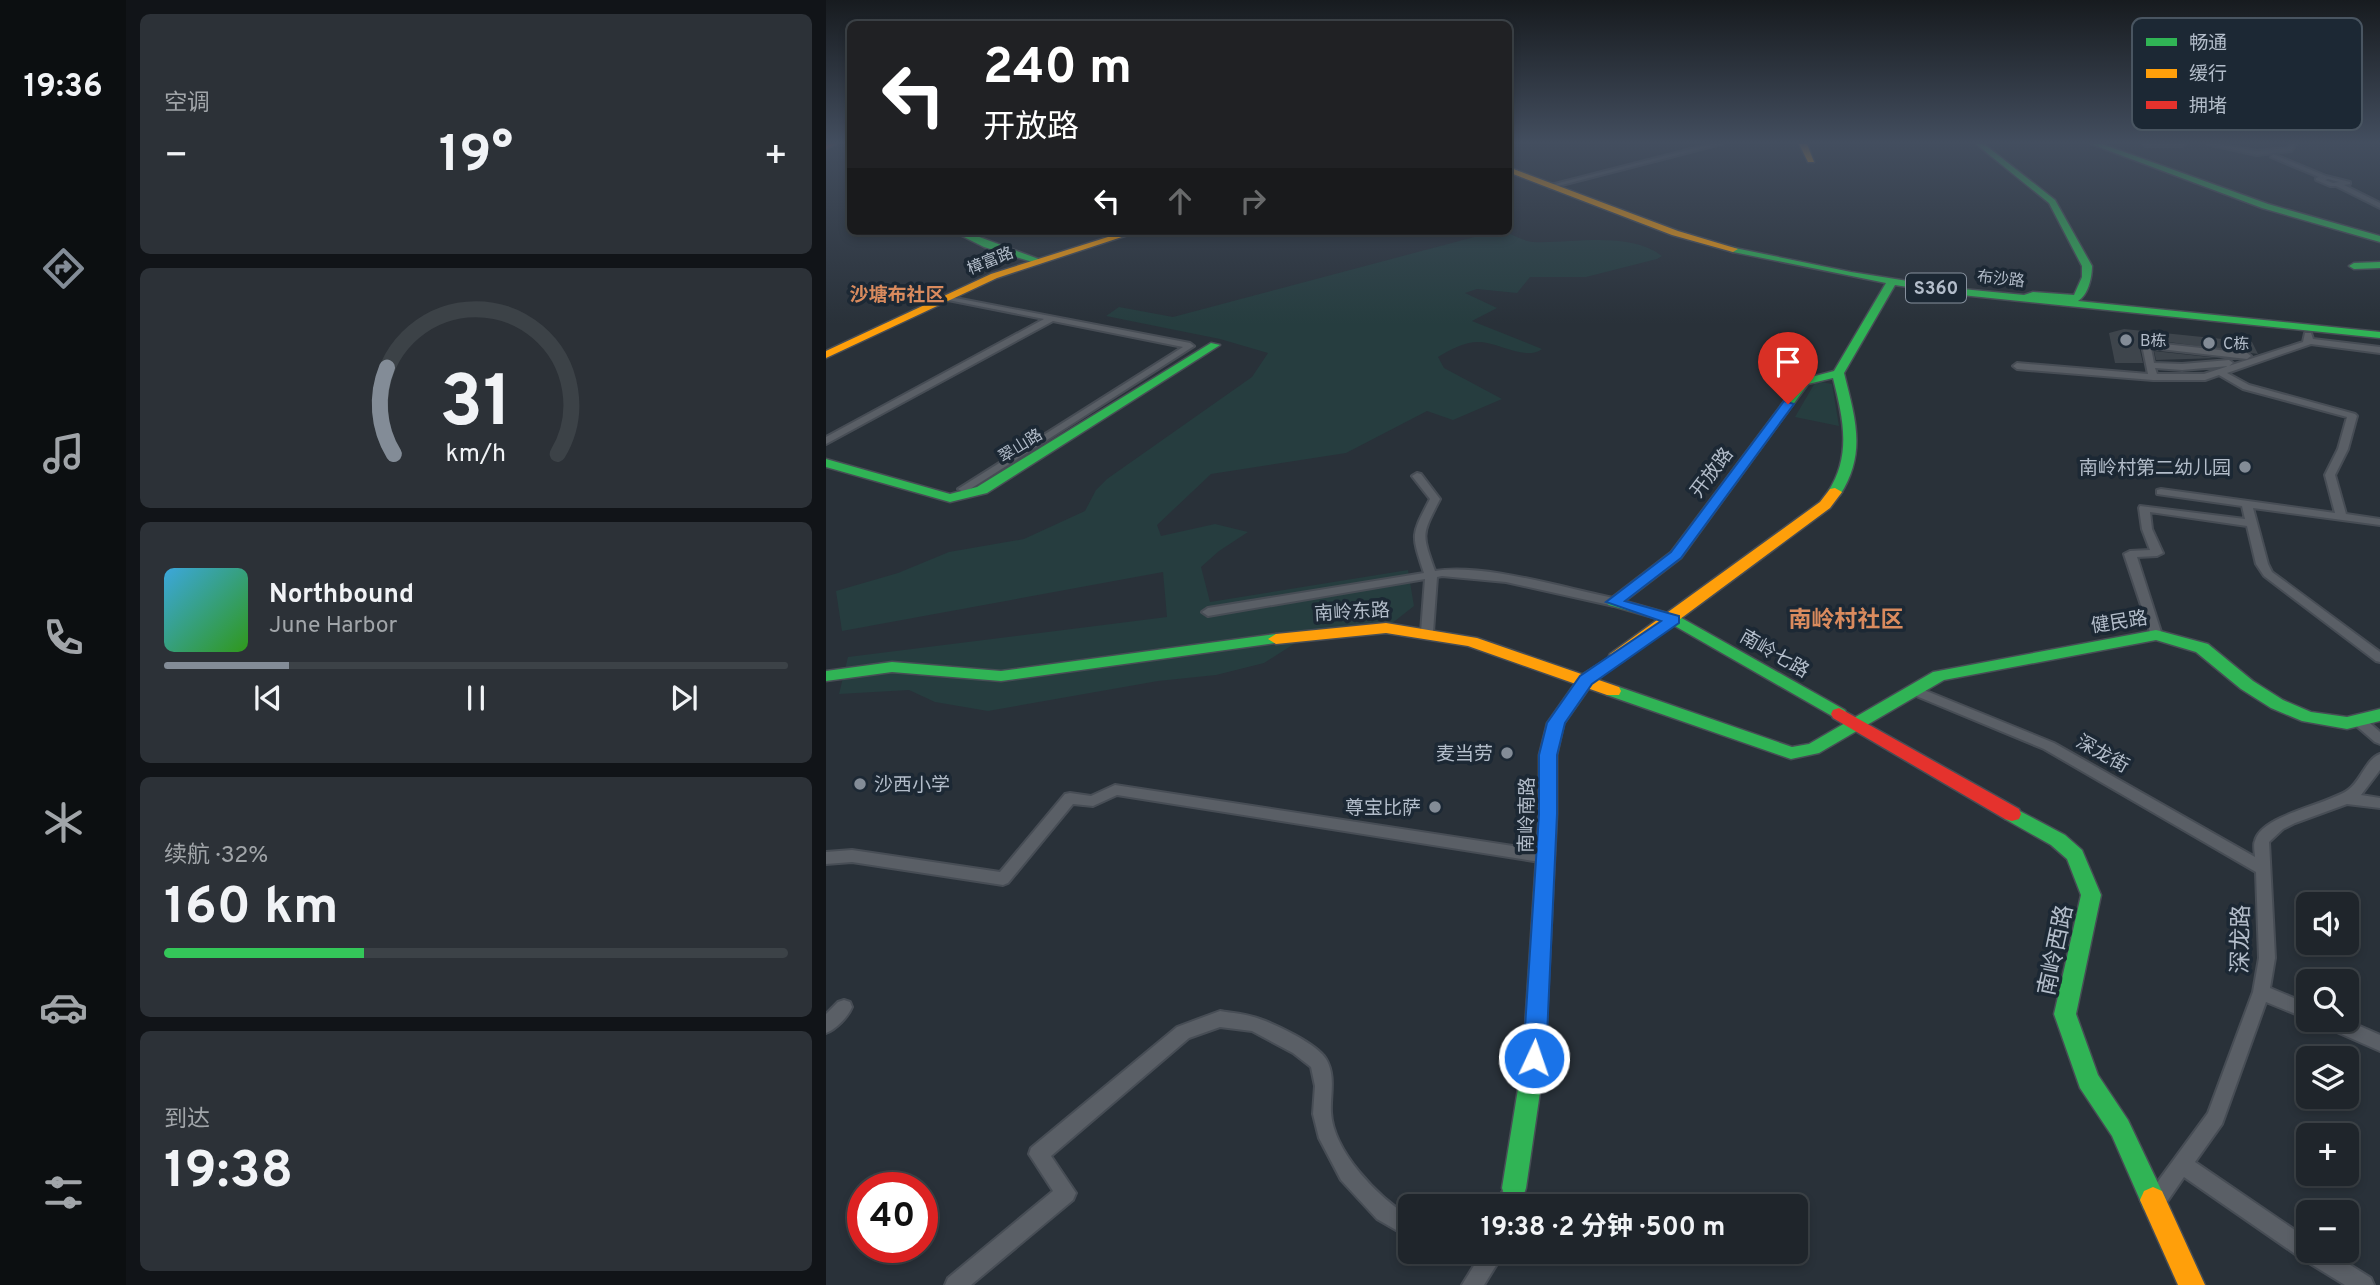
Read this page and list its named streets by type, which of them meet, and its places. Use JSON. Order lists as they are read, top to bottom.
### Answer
{
  "streets": {
    "main road": [
      "樟富路",
      "布沙路",
      "S360",
      "翠山路",
      "开放路",
      "南岭东路",
      "健民路",
      "南岭七路",
      "南岭南路",
      "南岭西路"
    ],
    "street": ["深龙街", "深龙路"]
  },
  "crossings": [
    ["开放路", "南岭南路"],
    ["南岭东路", "健民路"],
    ["南岭东路", "南岭七路"],
    ["南岭东路", "南岭南路"],
    ["南岭东路", "南岭西路"],
    ["健民路", "南岭七路"],
    ["健民路", "深龙街"],
    ["健民路", "南岭西路"],
    ["南岭七路", "南岭南路"],
    ["南岭七路", "南岭西路"],
    ["深龙街", "深龙路"],
    ["深龙路", "南岭西路"]
  ],
  "districts": ["沙塘布社区", "南岭村社区"],
  "places": [
    "B栋",
    "C栋",
    "南岭村第二幼儿园",
    "麦当劳",
    "沙西小学",
    "尊宝比萨"
  ],
  "legend": ["畅通", "缓行", "拥堵"],
  "page": {
    "tabs": "19:36",
    "tile": [
      "空调",
      ["续航 · 32%", "160 km"],
      ["到达", "19:38"]
    ],
    "turn": ["240 m", "开放路"],
    "heat": ["−", "19°", "+"],
    "song": ["Northbound", "June Harbor"],
    "map_buttons": ["+", "−"],
    "limit": "40",
    "trip": "19:38 · 2 分钟 · 500 m",
    "gauge": ["31", "km/h"]
  }
}
